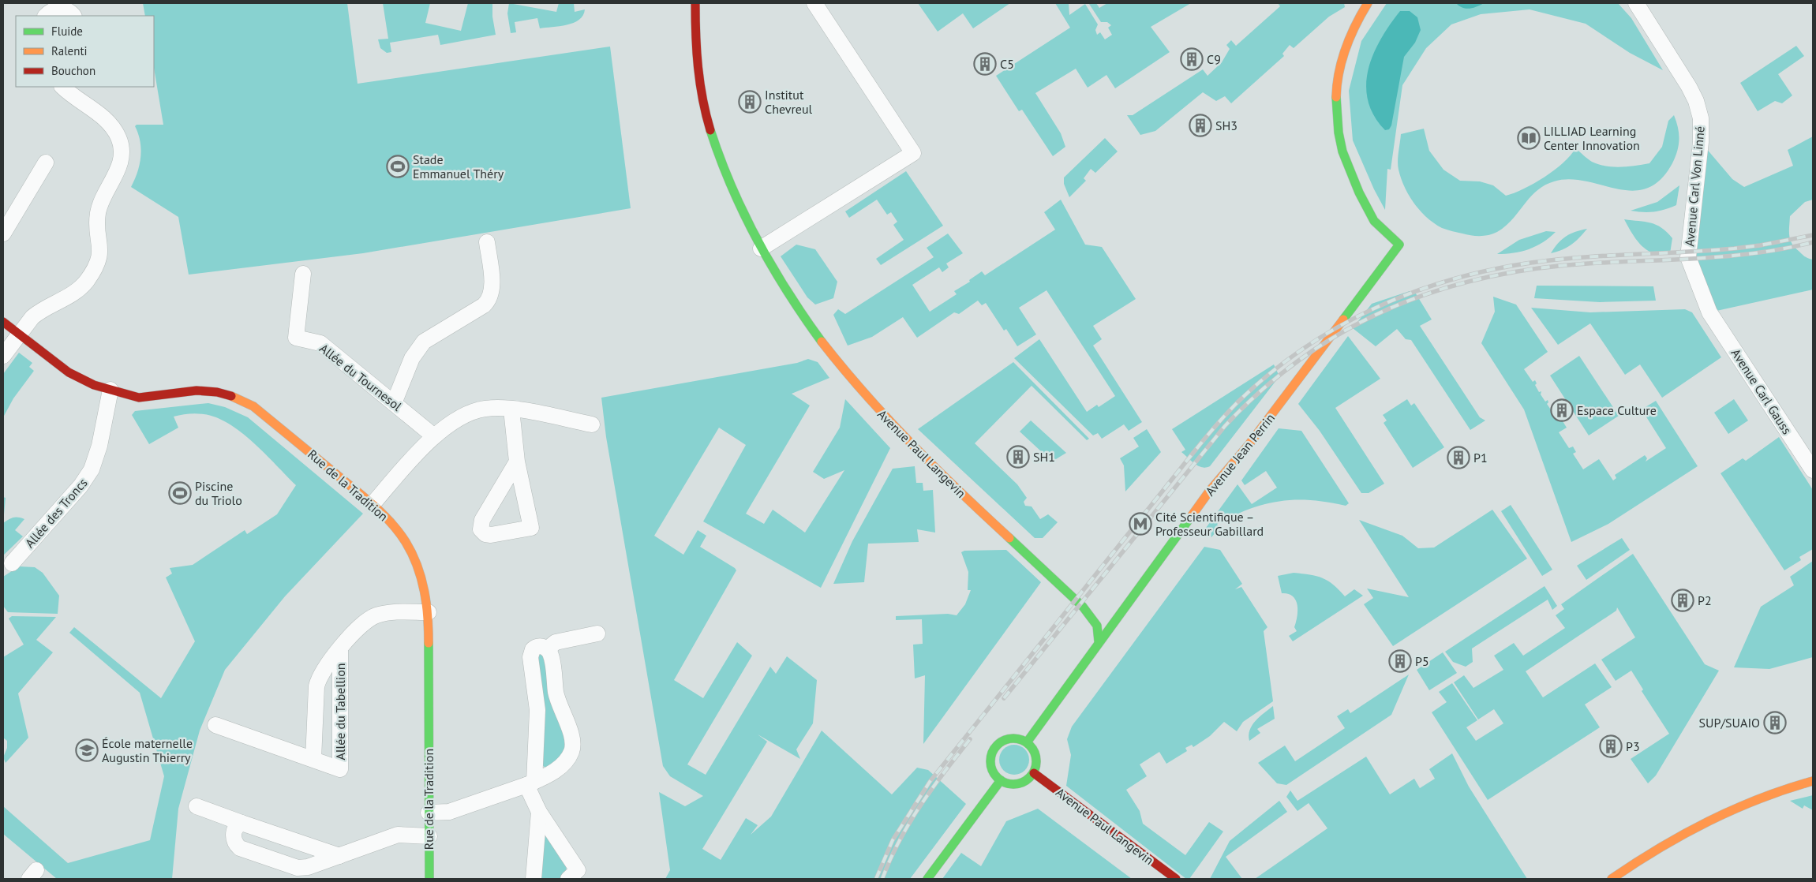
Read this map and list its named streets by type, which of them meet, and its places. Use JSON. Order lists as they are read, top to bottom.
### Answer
{
  "streets": {
    "street": [
      "Avenue Carl Von Linné",
      "Allée du Tournesol",
      "Avenue Carl Gauss",
      "Avenue Paul Langevin",
      "Avenue Jean Perrin",
      "Rue de la Tradition",
      "Allée des Troncs",
      "Allée du Tabellion"
    ]
  },
  "crossings": [
    ["Avenue Carl Von Linné", "Avenue Carl Gauss"],
    ["Avenue Paul Langevin", "Avenue Jean Perrin"],
    ["Rue de la Tradition", "Allée des Troncs"],
    ["Rue de la Tradition", "Allée du Tabellion"]
  ],
  "places": {
    "building": [
      "C9",
      "C5",
      "Institut Chevreul",
      "SH3",
      "Espace Culture",
      "SH1",
      "P1",
      "P2",
      "P5",
      "SUP/SUAIO",
      "P3"
    ],
    "library": ["LILLIAD Learning Center Innovation"],
    "sports": ["Stade Emmanuel Théry", "Piscine du Triolo"],
    "metro station": ["Cité Scientifique – Professeur Gabillard"],
    "school or university": ["École maternelle Augustin Thierry"]
  },
  "legend": ["Fluide", "Ralenti", "Bouchon"]
}
